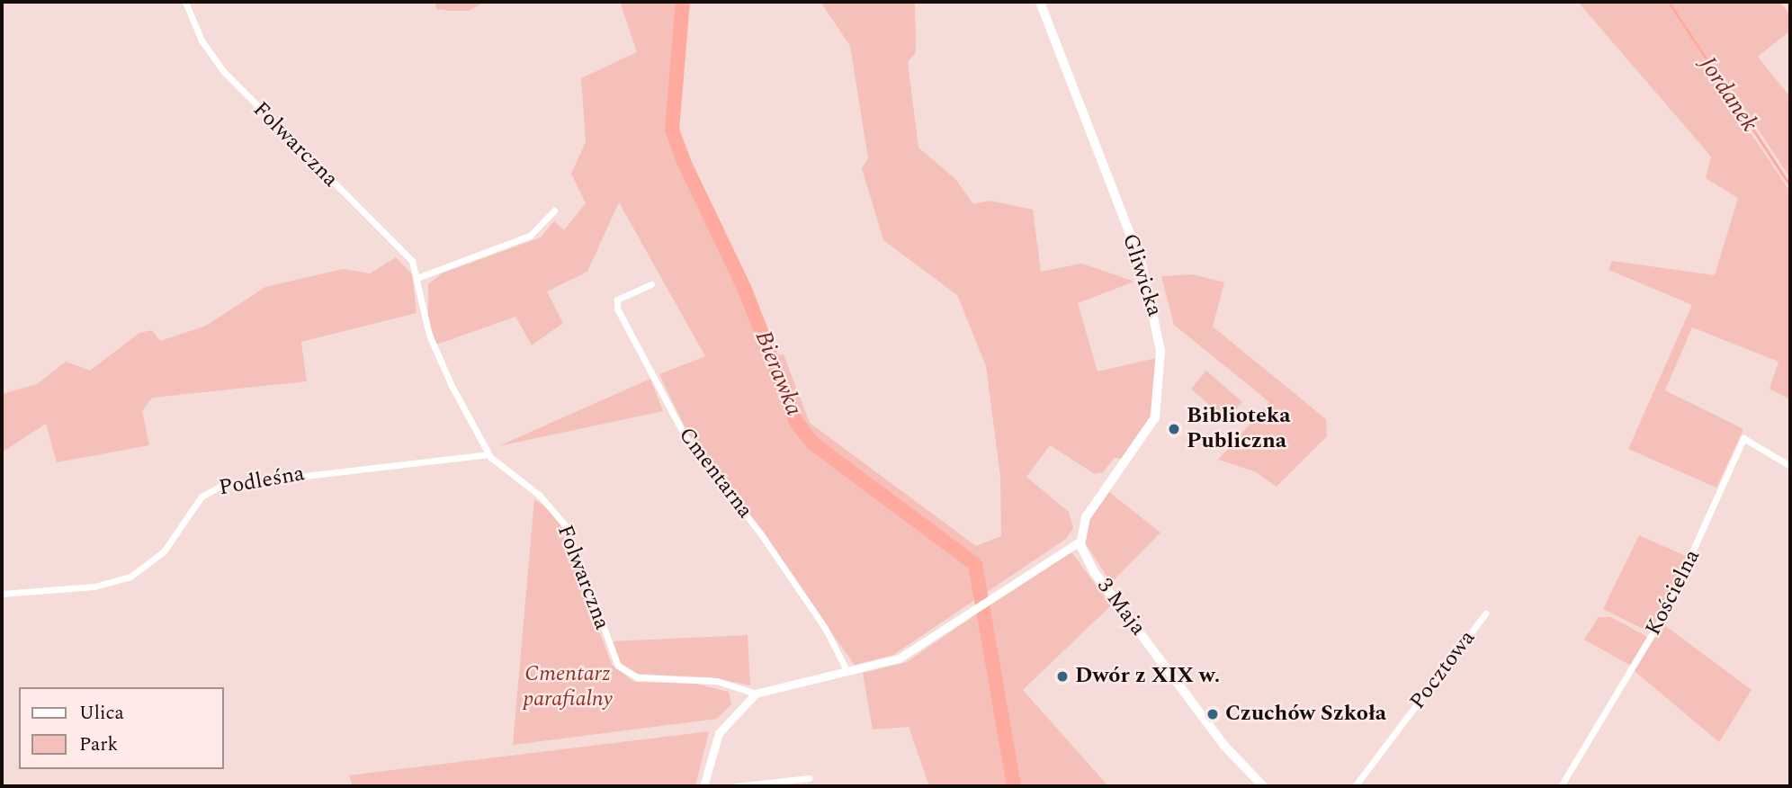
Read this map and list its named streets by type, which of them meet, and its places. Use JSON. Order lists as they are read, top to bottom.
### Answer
{
  "streets": {
    "main road": ["Gliwicka", "3 Maja"],
    "street": [
      "Folwarczna",
      "Cmentarna",
      "Podleśna",
      "Kościelna",
      "Pocztowa"
    ]
  },
  "crossings": [
    ["Folwarczna", "Podleśna"],
    ["Gliwicka", "3 Maja"]
  ],
  "water": ["Jordanek", "Bierawka"],
  "parks": ["Cmentarz parafialny"],
  "places": ["Biblioteka Publiczna", "Dwór z XIX w.", "Czuchów Szkoła"],
  "legend": ["Ulica", "Park"]
}
